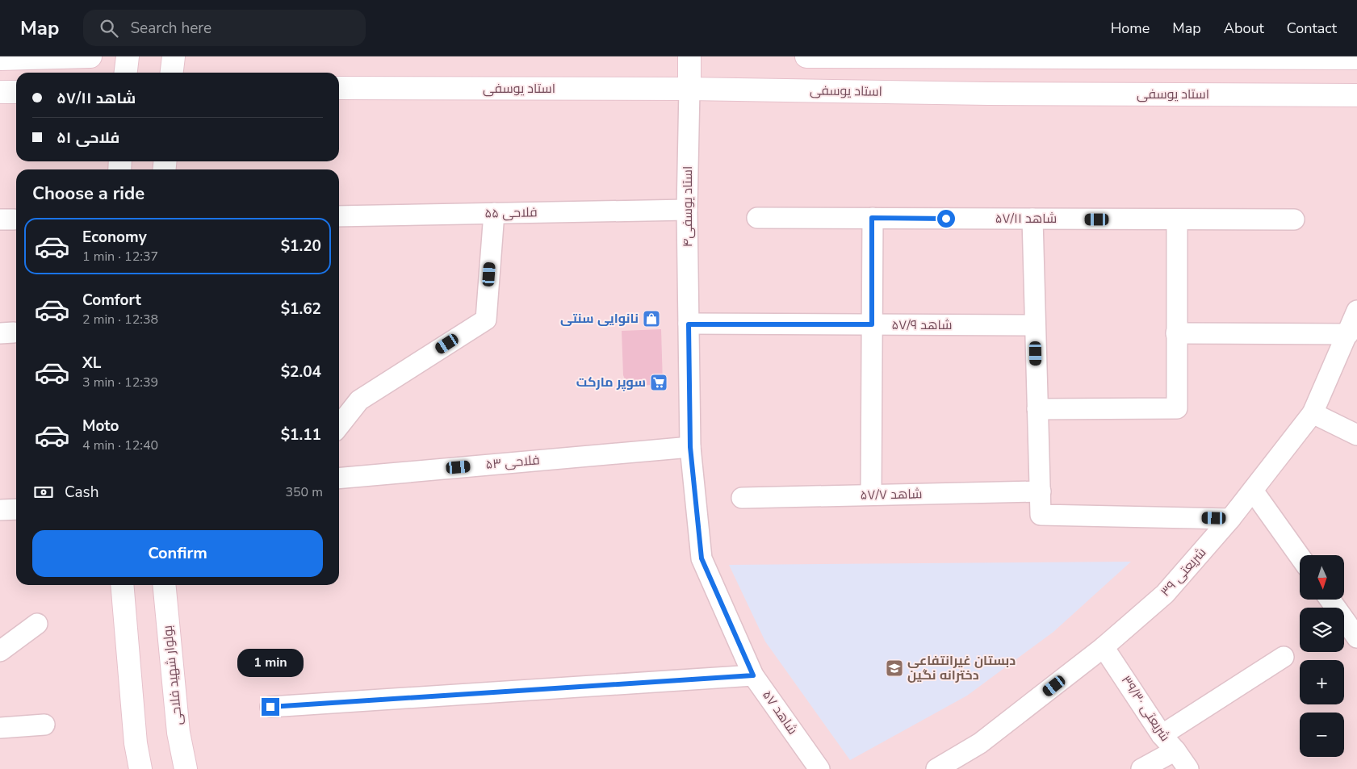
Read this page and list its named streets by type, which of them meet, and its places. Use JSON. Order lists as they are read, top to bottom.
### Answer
{
  "streets": {
    "street": [
      "استاد یوسفی",
      "استاد یوسفی۴",
      "فلاحی ۵۵",
      "شاهد ۵۷/۱۱",
      "شاهد ۵۷/۹",
      "فلاحی ۵۳",
      "شاهد ۵۷/۷",
      "شریعتی ۳۹",
      "بولوار شهید فلاحی",
      "شریعتی ۳۹/۳۰",
      "شاهد ۵۷"
    ]
  },
  "crossings": [
    ["استاد یوسفی", "استاد یوسفی۴"],
    ["استاد یوسفی۴", "فلاحی ۵۵"],
    ["استاد یوسفی۴", "شاهد ۵۷/۹"],
    ["استاد یوسفی۴", "شاهد ۵۷"],
    ["شاهد ۵۷/۹", "شاهد ۵۷"],
    ["فلاحی ۵۳", "شاهد ۵۷"],
    ["شریعتی ۳۹", "شریعتی ۳۹/۳۰"]
  ],
  "places": {
    "shop": ["نانوایی سنتی"],
    "supermarket": ["سوپر مارکت"],
    "school or university": ["دبستان غیرانتفاعی دخترانه نگین"]
  },
  "north": "bottom",
  "page": {
    "header": "Map",
    "search": "Search here",
    "nav": [
      "Home",
      "Map",
      "About",
      "Contact"
    ],
    "banner": ["شاهد ۵۷/۱۱", "فلاحی ۵۱"],
    "heading": "Choose a ride",
    "list": [
      {
        "name": "Economy",
        "note": "1 min · 12:37",
        "value": "$1.20"
      },
      {
        "name": "Comfort",
        "note": "2 min · 12:38",
        "value": "$1.62"
      },
      {
        "name": "XL",
        "note": "3 min · 12:39",
        "value": "$2.04"
      },
      {
        "name": "Moto",
        "note": "4 min · 12:40",
        "value": "$1.11"
      }
    ],
    "pay": ["Cash", "350 m"],
    "buttons": "Confirm",
    "map_buttons": ["+", "−"],
    "bubble": "1 min"
  }
}
